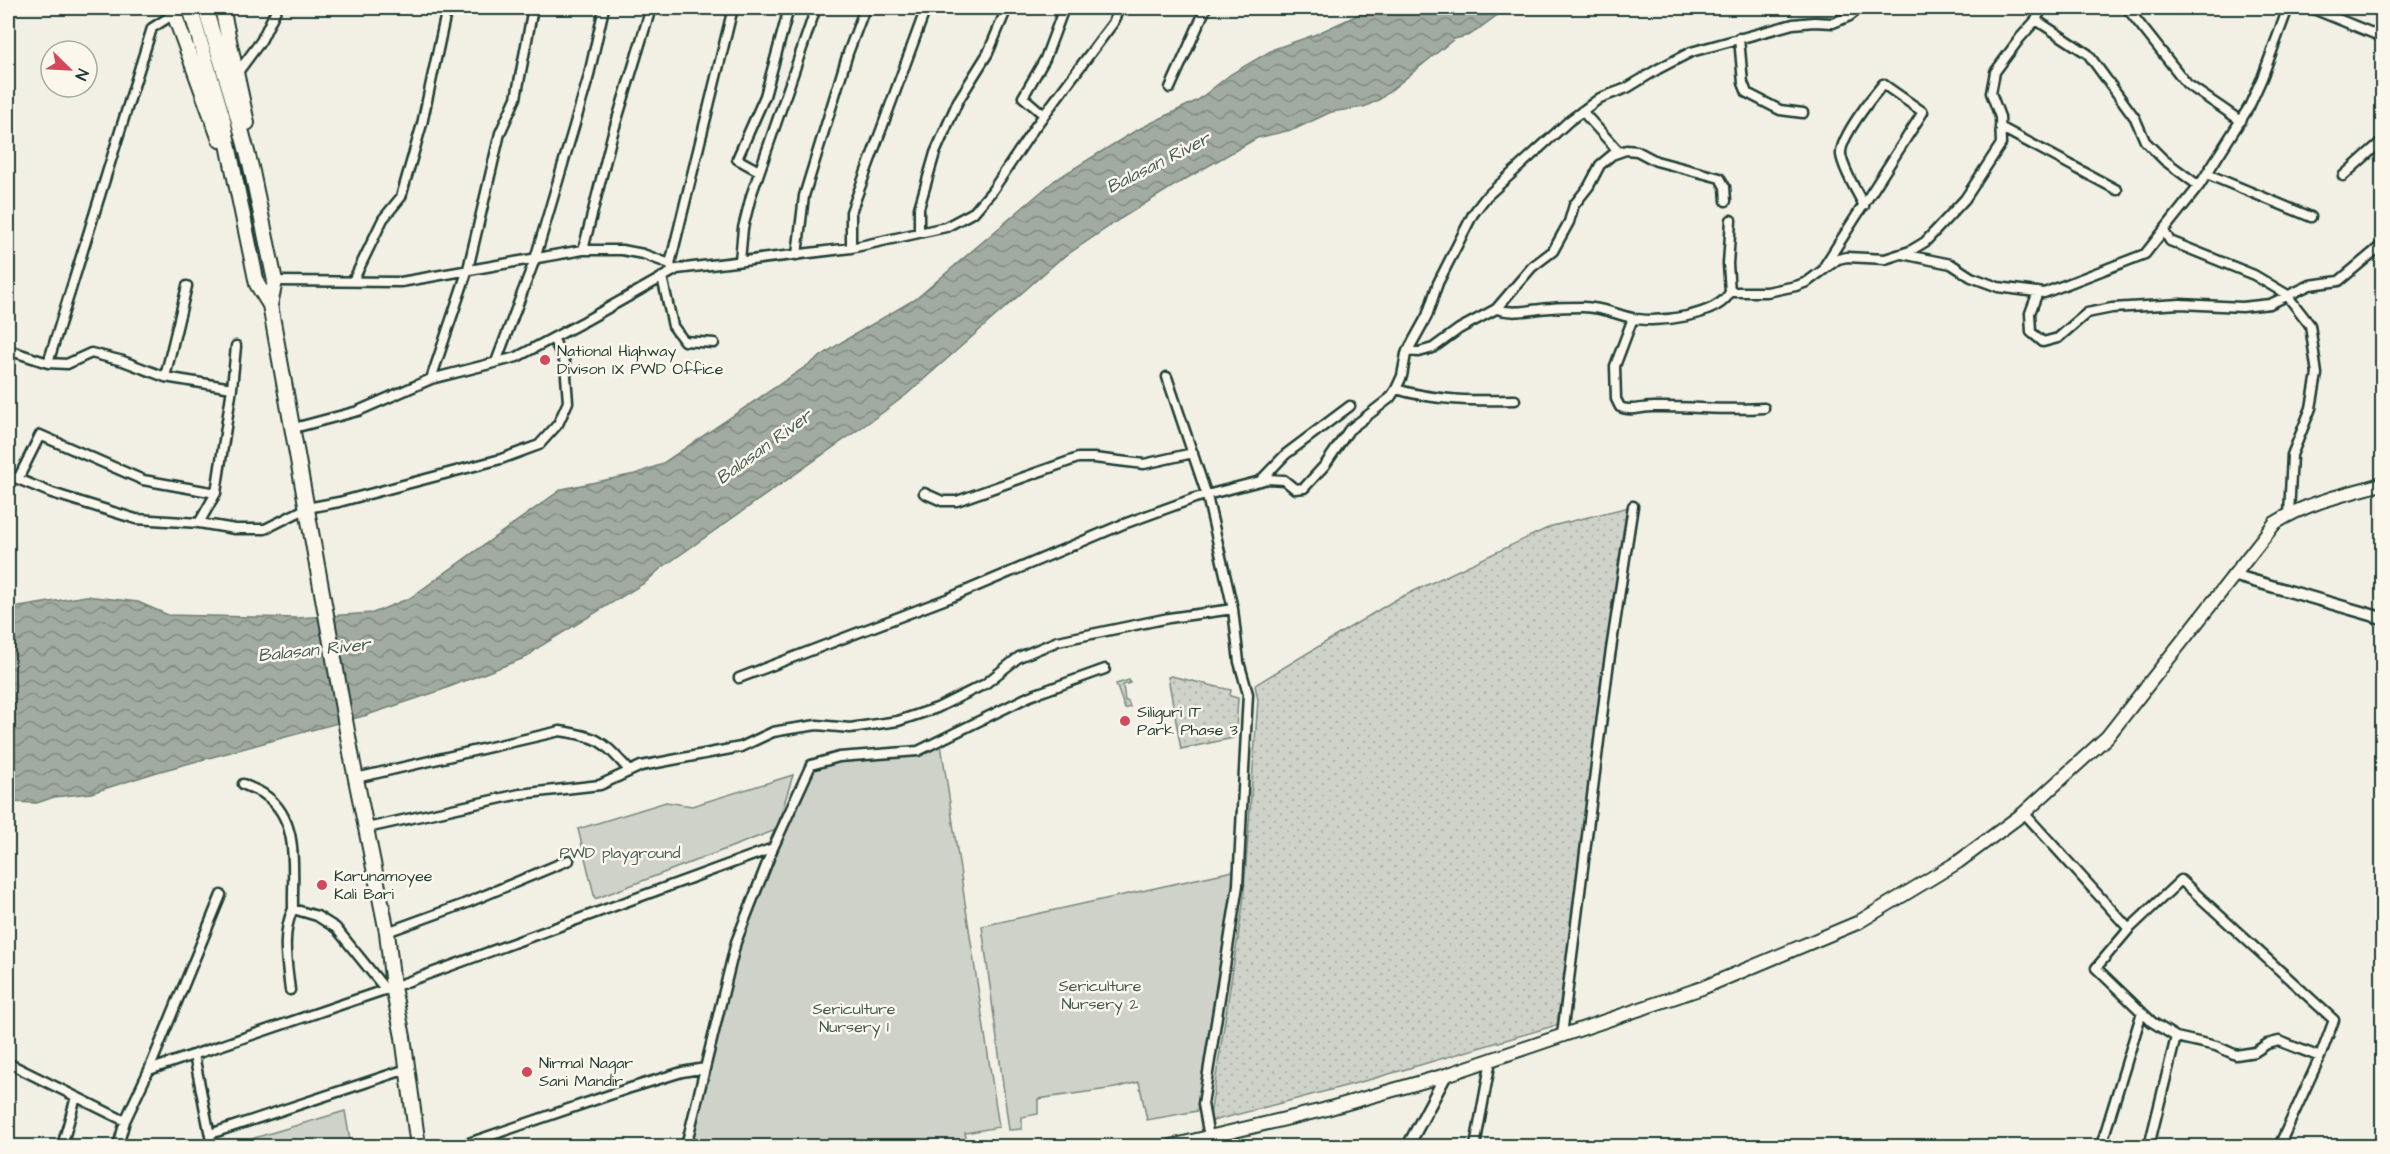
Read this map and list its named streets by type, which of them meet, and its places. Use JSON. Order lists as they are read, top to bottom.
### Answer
{
  "water": ["Balasan River"],
  "parks": ["PWD playground", "Sericulture Nursery 2", "Sericulture Nursery 1"],
  "places": [
    "National Highway Divison IX PWD Office",
    "Siliguri IT Park Phase 3",
    "Karunamoyee Kali Bari",
    "Nirmal Nagar Sani Mandir"
  ],
  "north": "bottom right"
}
